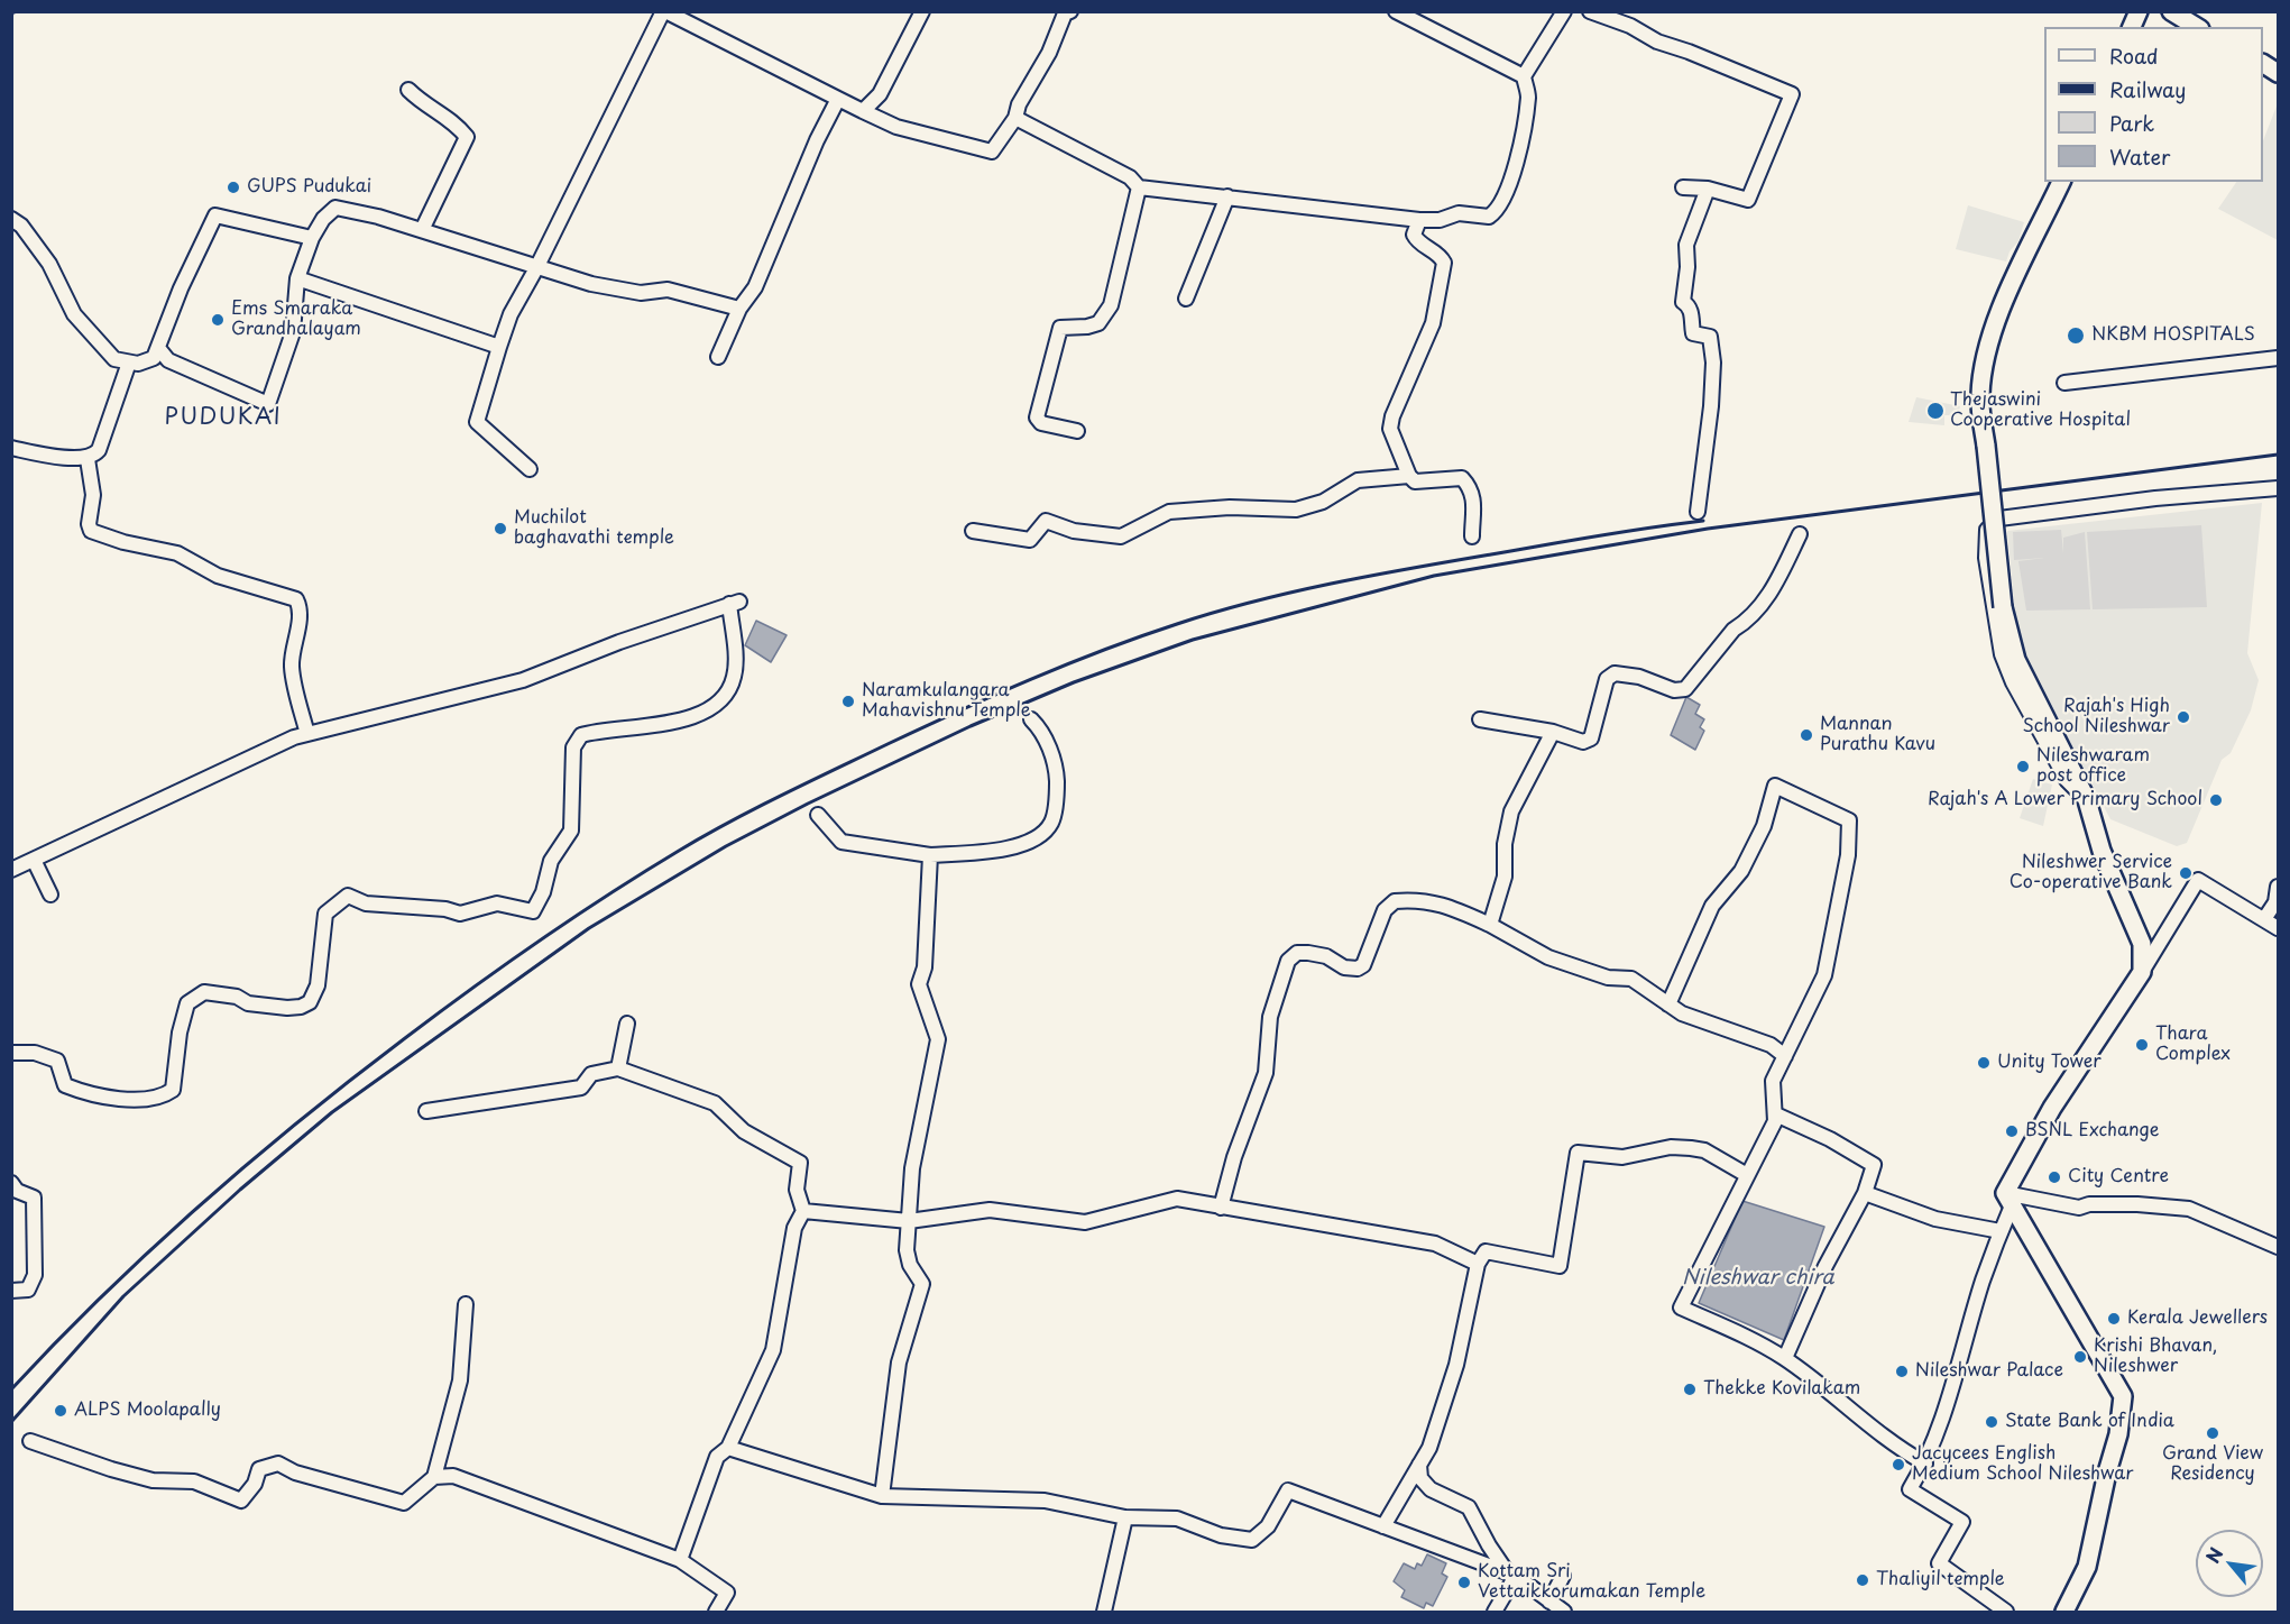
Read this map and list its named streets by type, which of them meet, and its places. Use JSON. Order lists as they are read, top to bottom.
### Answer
{
  "districts": ["PUDUKAI"],
  "water": ["Nileshwar chira"],
  "places": [
    "GUPS Pudukai",
    "Ems Smaraka Grandhalayam",
    "NKBM HOSPITALS",
    "Thejaswini Cooperative Hospital",
    "Muchilot baghavathi temple",
    "Naramkulangara Mahavishnu Temple",
    "Rajah's High School Nileshwar",
    "Mannan Purathu Kavu",
    "Nileshwaram post office",
    "Rajah's A Lower Primary School",
    "Nileshwer Service Co-operative Bank",
    "Thara Complex",
    "Unity Tower",
    "BSNL Exchange",
    "City Centre",
    "Kerala Jewellers",
    "Krishi Bhavan, Nileshwer",
    "Nileshwar Palace",
    "Thekke Kovilakam",
    "ALPS Moolapally",
    "State Bank of India",
    "Grand View Residency",
    "Jacycees English Medium School Nileshwar",
    "Thaliyil temple",
    "Kottam Sri Vettaikkorumakan Temple"
  ],
  "legend": [
    "Road",
    "Railway",
    "Park",
    "Water"
  ],
  "north": "top left"
}
